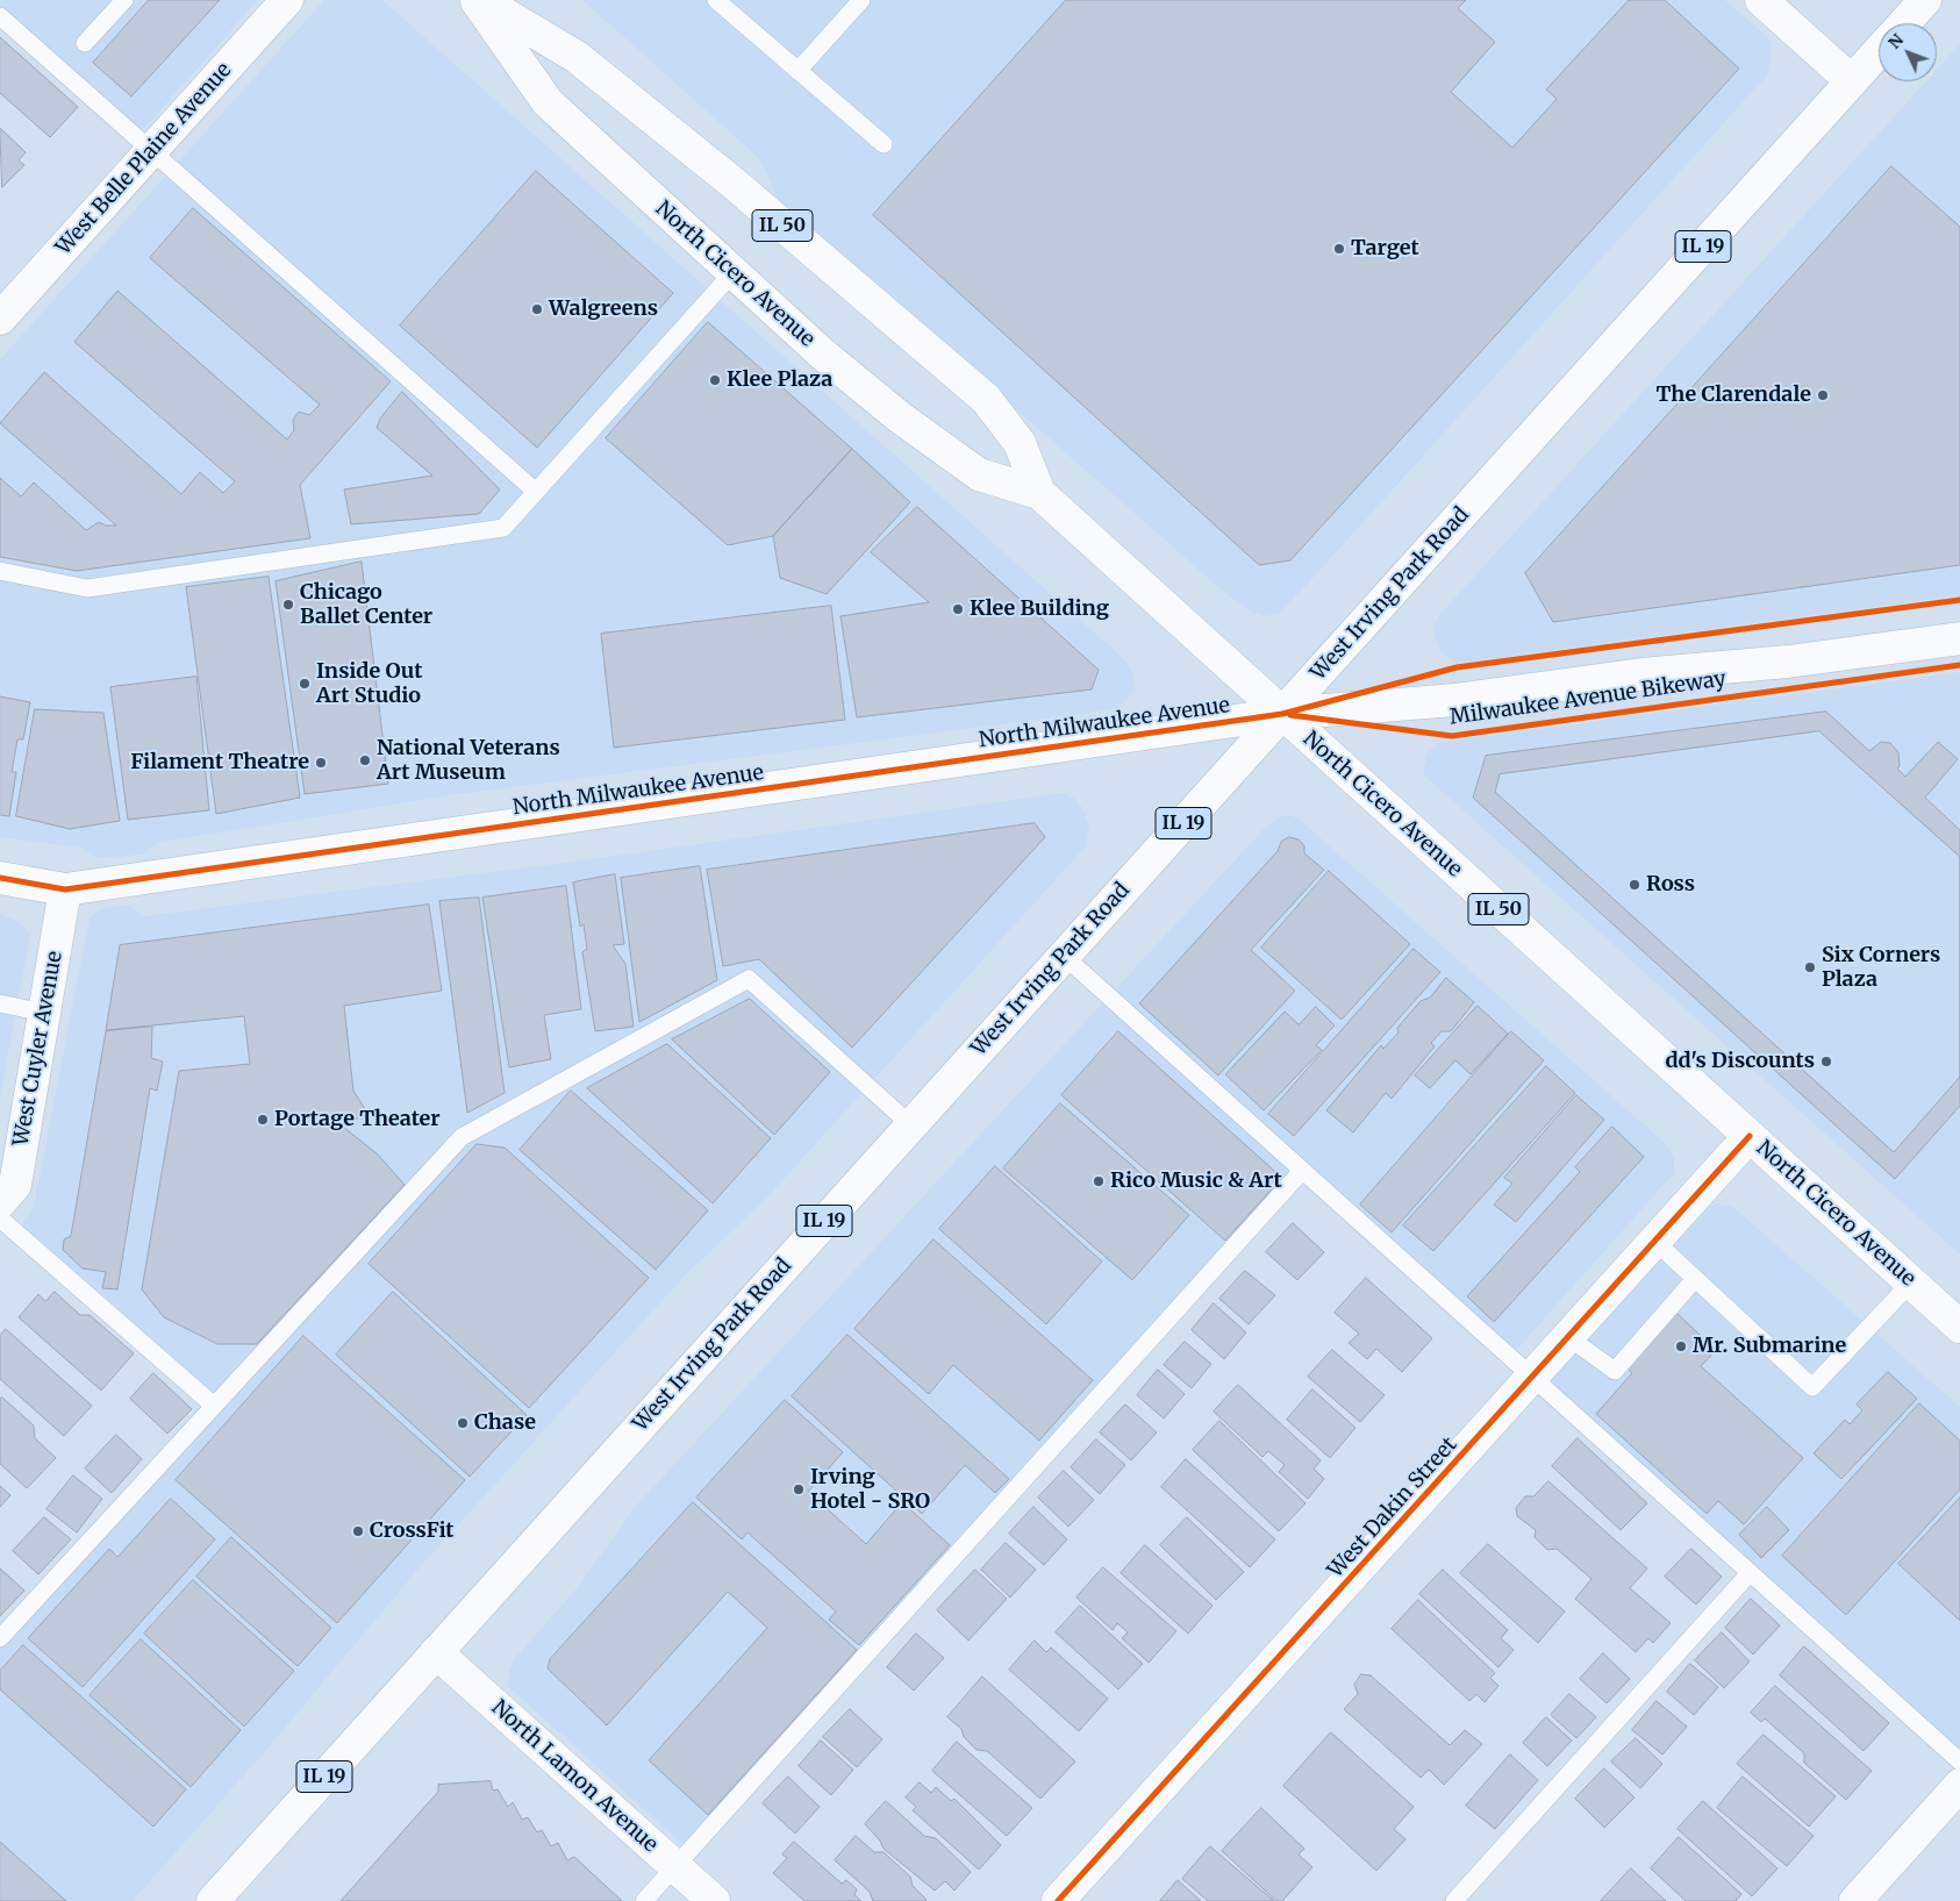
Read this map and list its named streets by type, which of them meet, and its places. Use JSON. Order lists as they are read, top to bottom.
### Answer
{
  "streets": {
    "main road": [
      "West Belle Plaine Avenue",
      "IL 50",
      "IL 19",
      "North Cicero Avenue",
      "West Irving Park Road",
      "North Milwaukee Avenue",
      "West Cuyler Avenue",
      "West Dakin Street",
      "North Lamon Avenue"
    ],
    "cycle path": ["Milwaukee Avenue Bikeway"]
  },
  "crossings": [
    ["North Cicero Avenue", "West Irving Park Road"],
    ["North Cicero Avenue", "North Milwaukee Avenue"],
    ["North Cicero Avenue", "West Dakin Street"],
    ["West Irving Park Road", "North Milwaukee Avenue"],
    ["West Irving Park Road", "North Lamon Avenue"],
    ["North Milwaukee Avenue", "West Cuyler Avenue"]
  ],
  "places": [
    "Target",
    "Walgreens",
    "Klee Plaza",
    "The Clarendale",
    "Chicago Ballet Center",
    "Klee Building",
    "Inside Out Art Studio",
    "National Veterans Art Museum",
    "Filament Theatre",
    "Ross",
    "Six Corners Plaza",
    "dd's Discounts",
    "Portage Theater",
    "Rico Music & Art",
    "Mr. Submarine",
    "Chase",
    "Irving Hotel - SRO",
    "CrossFit"
  ],
  "north": "top left"
}
